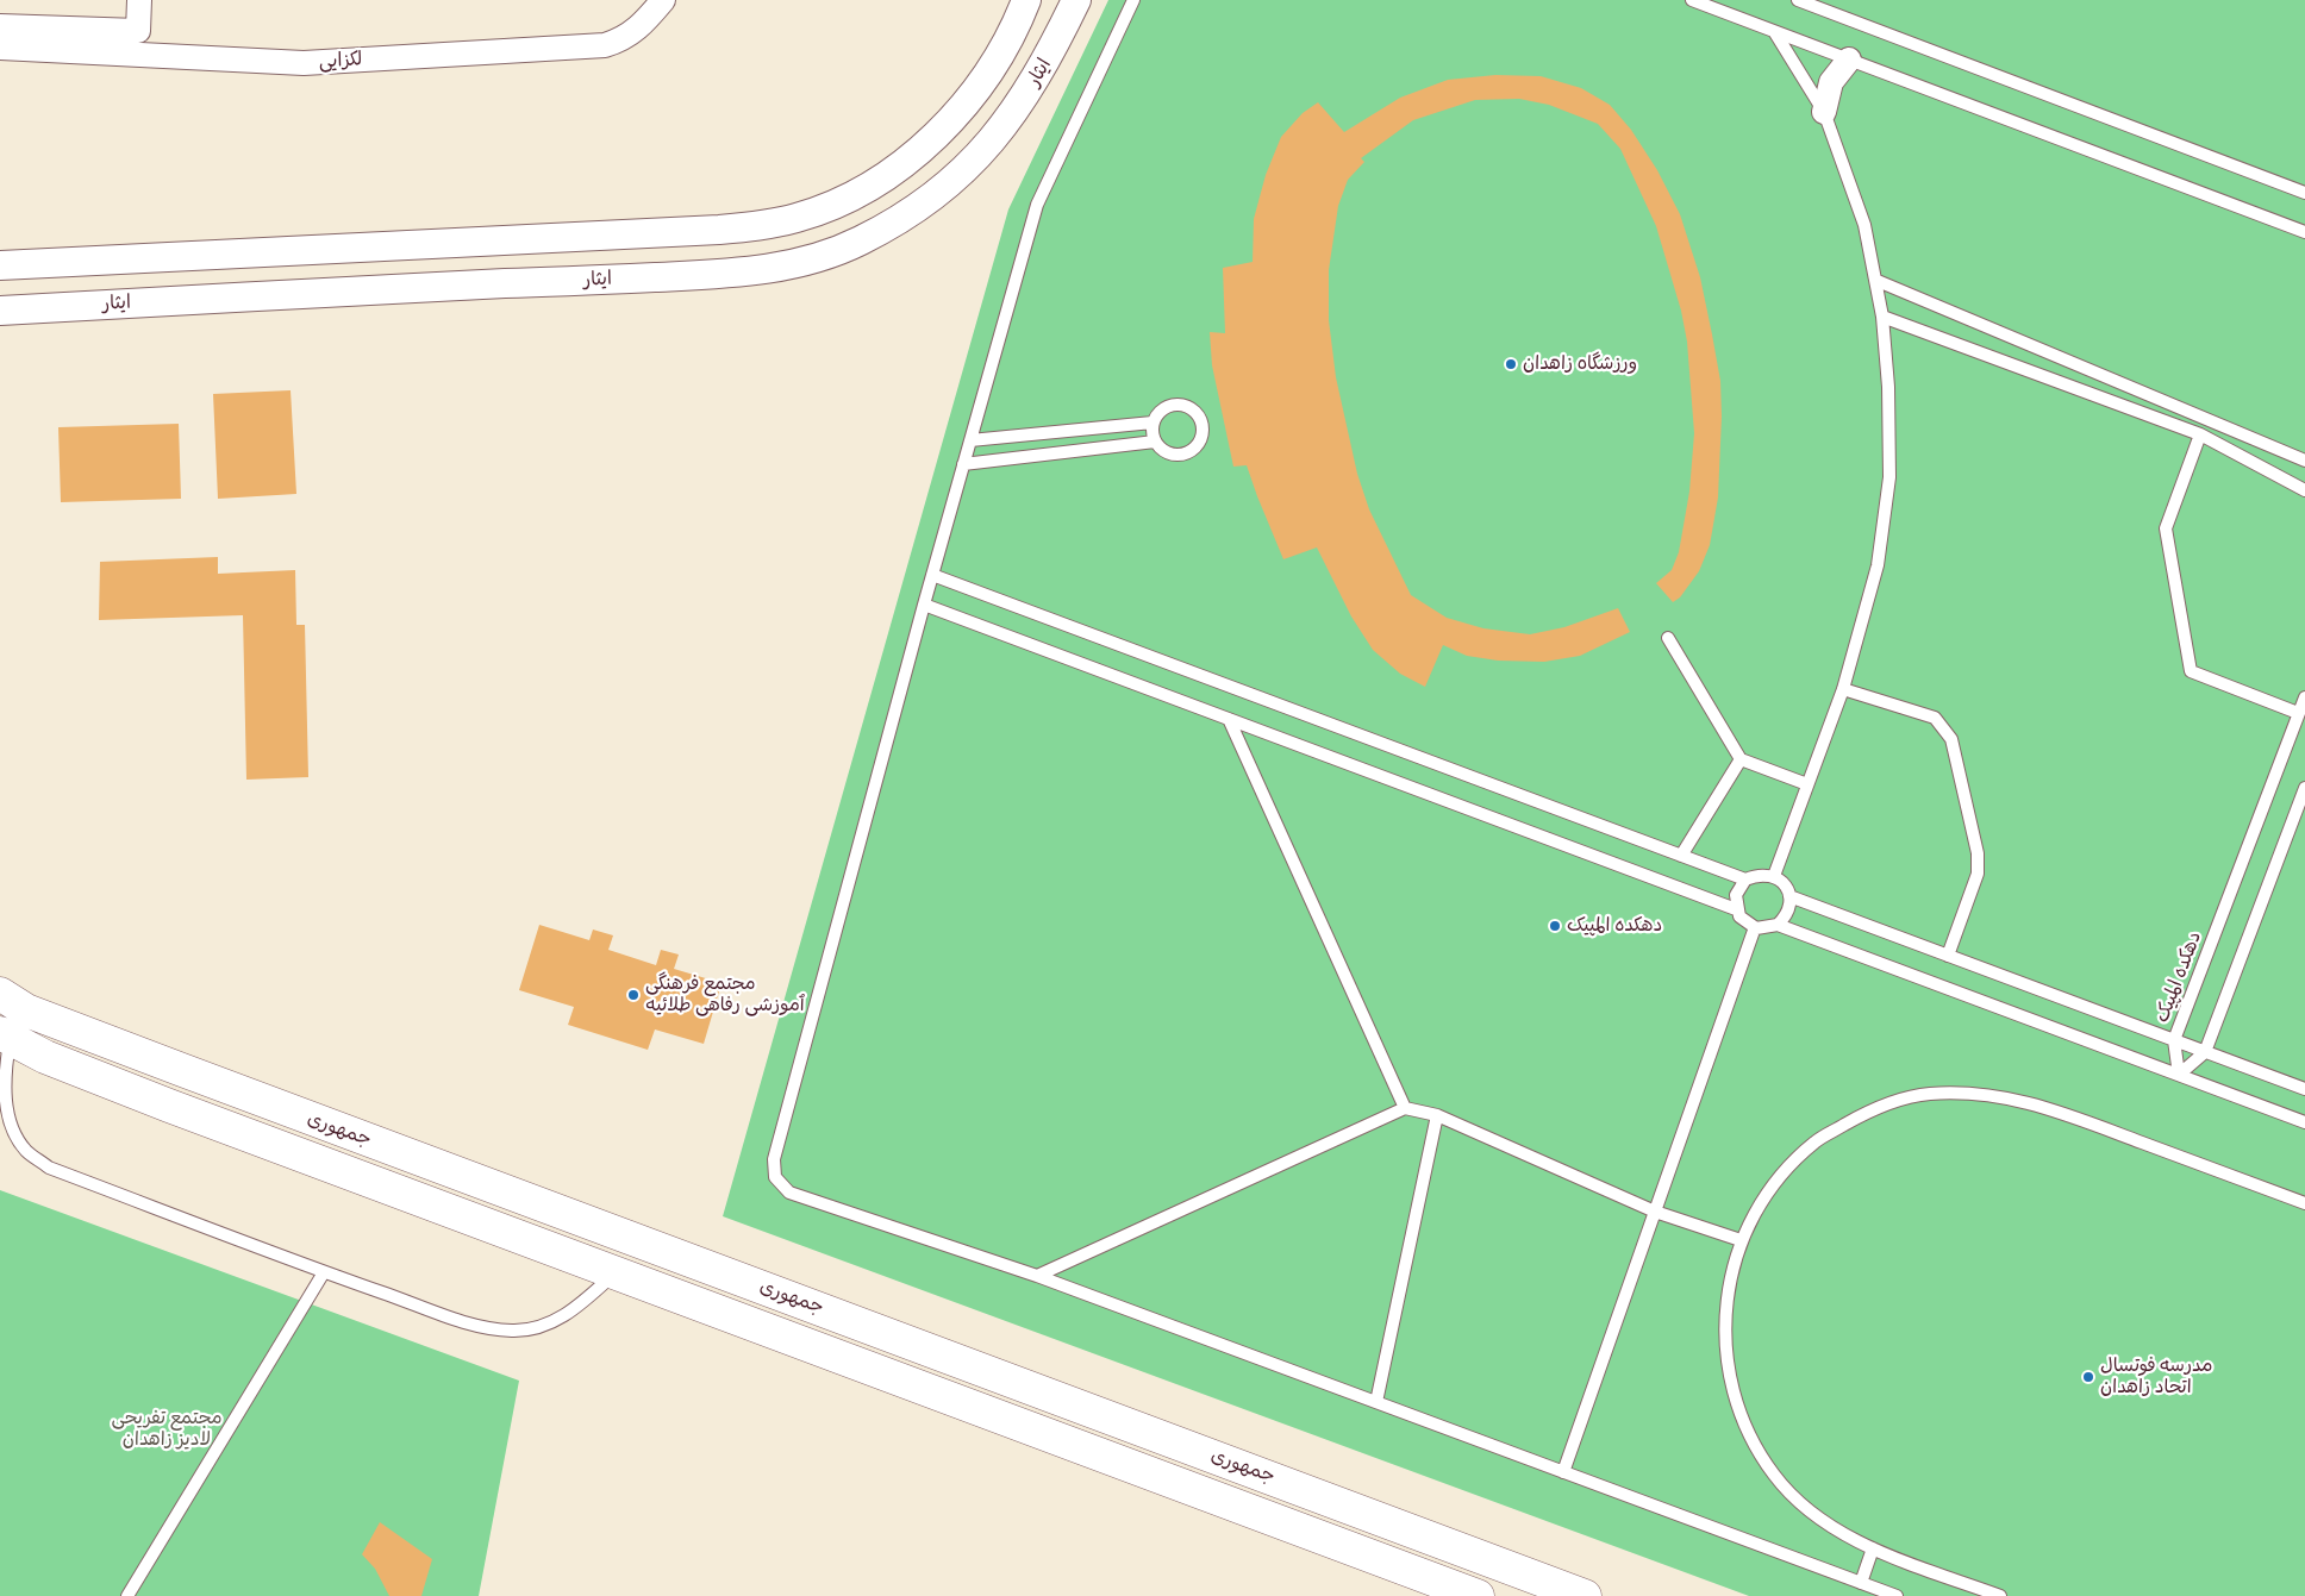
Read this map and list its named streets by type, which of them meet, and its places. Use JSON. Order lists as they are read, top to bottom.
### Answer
{
  "streets": {
    "main road": ["جمهوری"],
    "street": ["لکزایی", "ایثار"],
    "lane": ["دهکده المپیک"]
  },
  "parks": ["مجتمع تفریحی لادیز زاهدان"],
  "places": [
    "ورزشگاه زاهدان",
    "دهکده المپیک",
    "مجتمع فرهنگی ٱموزشی رفاهی طلائیه",
    "مدرسه فوتسال اتحاد زاهدان"
  ]
}
